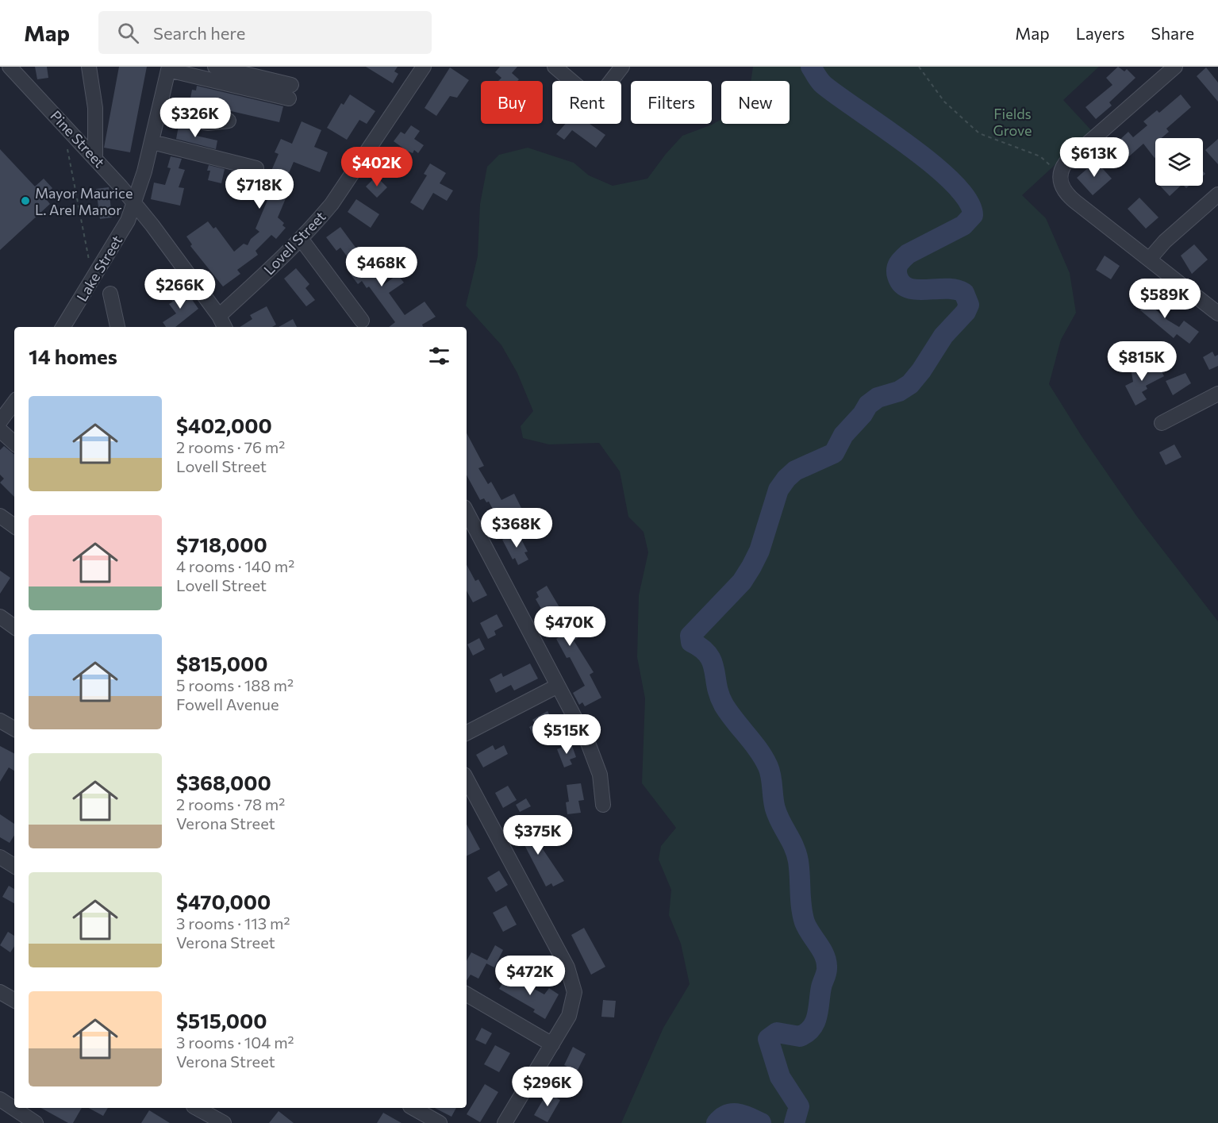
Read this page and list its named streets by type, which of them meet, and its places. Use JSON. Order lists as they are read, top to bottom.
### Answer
{
  "streets": {
    "street": ["Pine Street", "Lovell Street", "Lake Street"]
  },
  "crossings": [
    ["Pine Street", "Lovell Street"],
    ["Pine Street", "Lake Street"]
  ],
  "parks": ["Fields Grove"],
  "places": ["Mayor Maurice L. Arel Manor"],
  "page": {
    "header": "Map",
    "search": "Search here",
    "nav": ["Map", "Layers", "Share"],
    "chip": [
      "Buy",
      "Rent",
      "Filters",
      "New"
    ],
    "price": [
      "$326K",
      "$613K",
      "$402K",
      "$718K",
      "$468K",
      "$266K",
      "$589K",
      "$815K",
      "$368K",
      "$470K",
      "$515K",
      "$375K",
      "$472K",
      "$296K"
    ],
    "heading": "14 homes",
    "list": [
      {
        "name": "$402,000",
        "note": "2 rooms · 76 m² · Lovell Street"
      },
      {
        "name": "$718,000",
        "note": "4 rooms · 140 m² · Lovell Street"
      },
      {
        "name": "$815,000",
        "note": "5 rooms · 188 m² · Fowell Avenue"
      },
      {
        "name": "$368,000",
        "note": "2 rooms · 78 m² · Verona Street"
      },
      {
        "name": "$470,000",
        "note": "3 rooms · 113 m² · Verona Street"
      },
      {
        "name": "$515,000",
        "note": "3 rooms · 104 m² · Verona Street"
      }
    ]
  }
}
